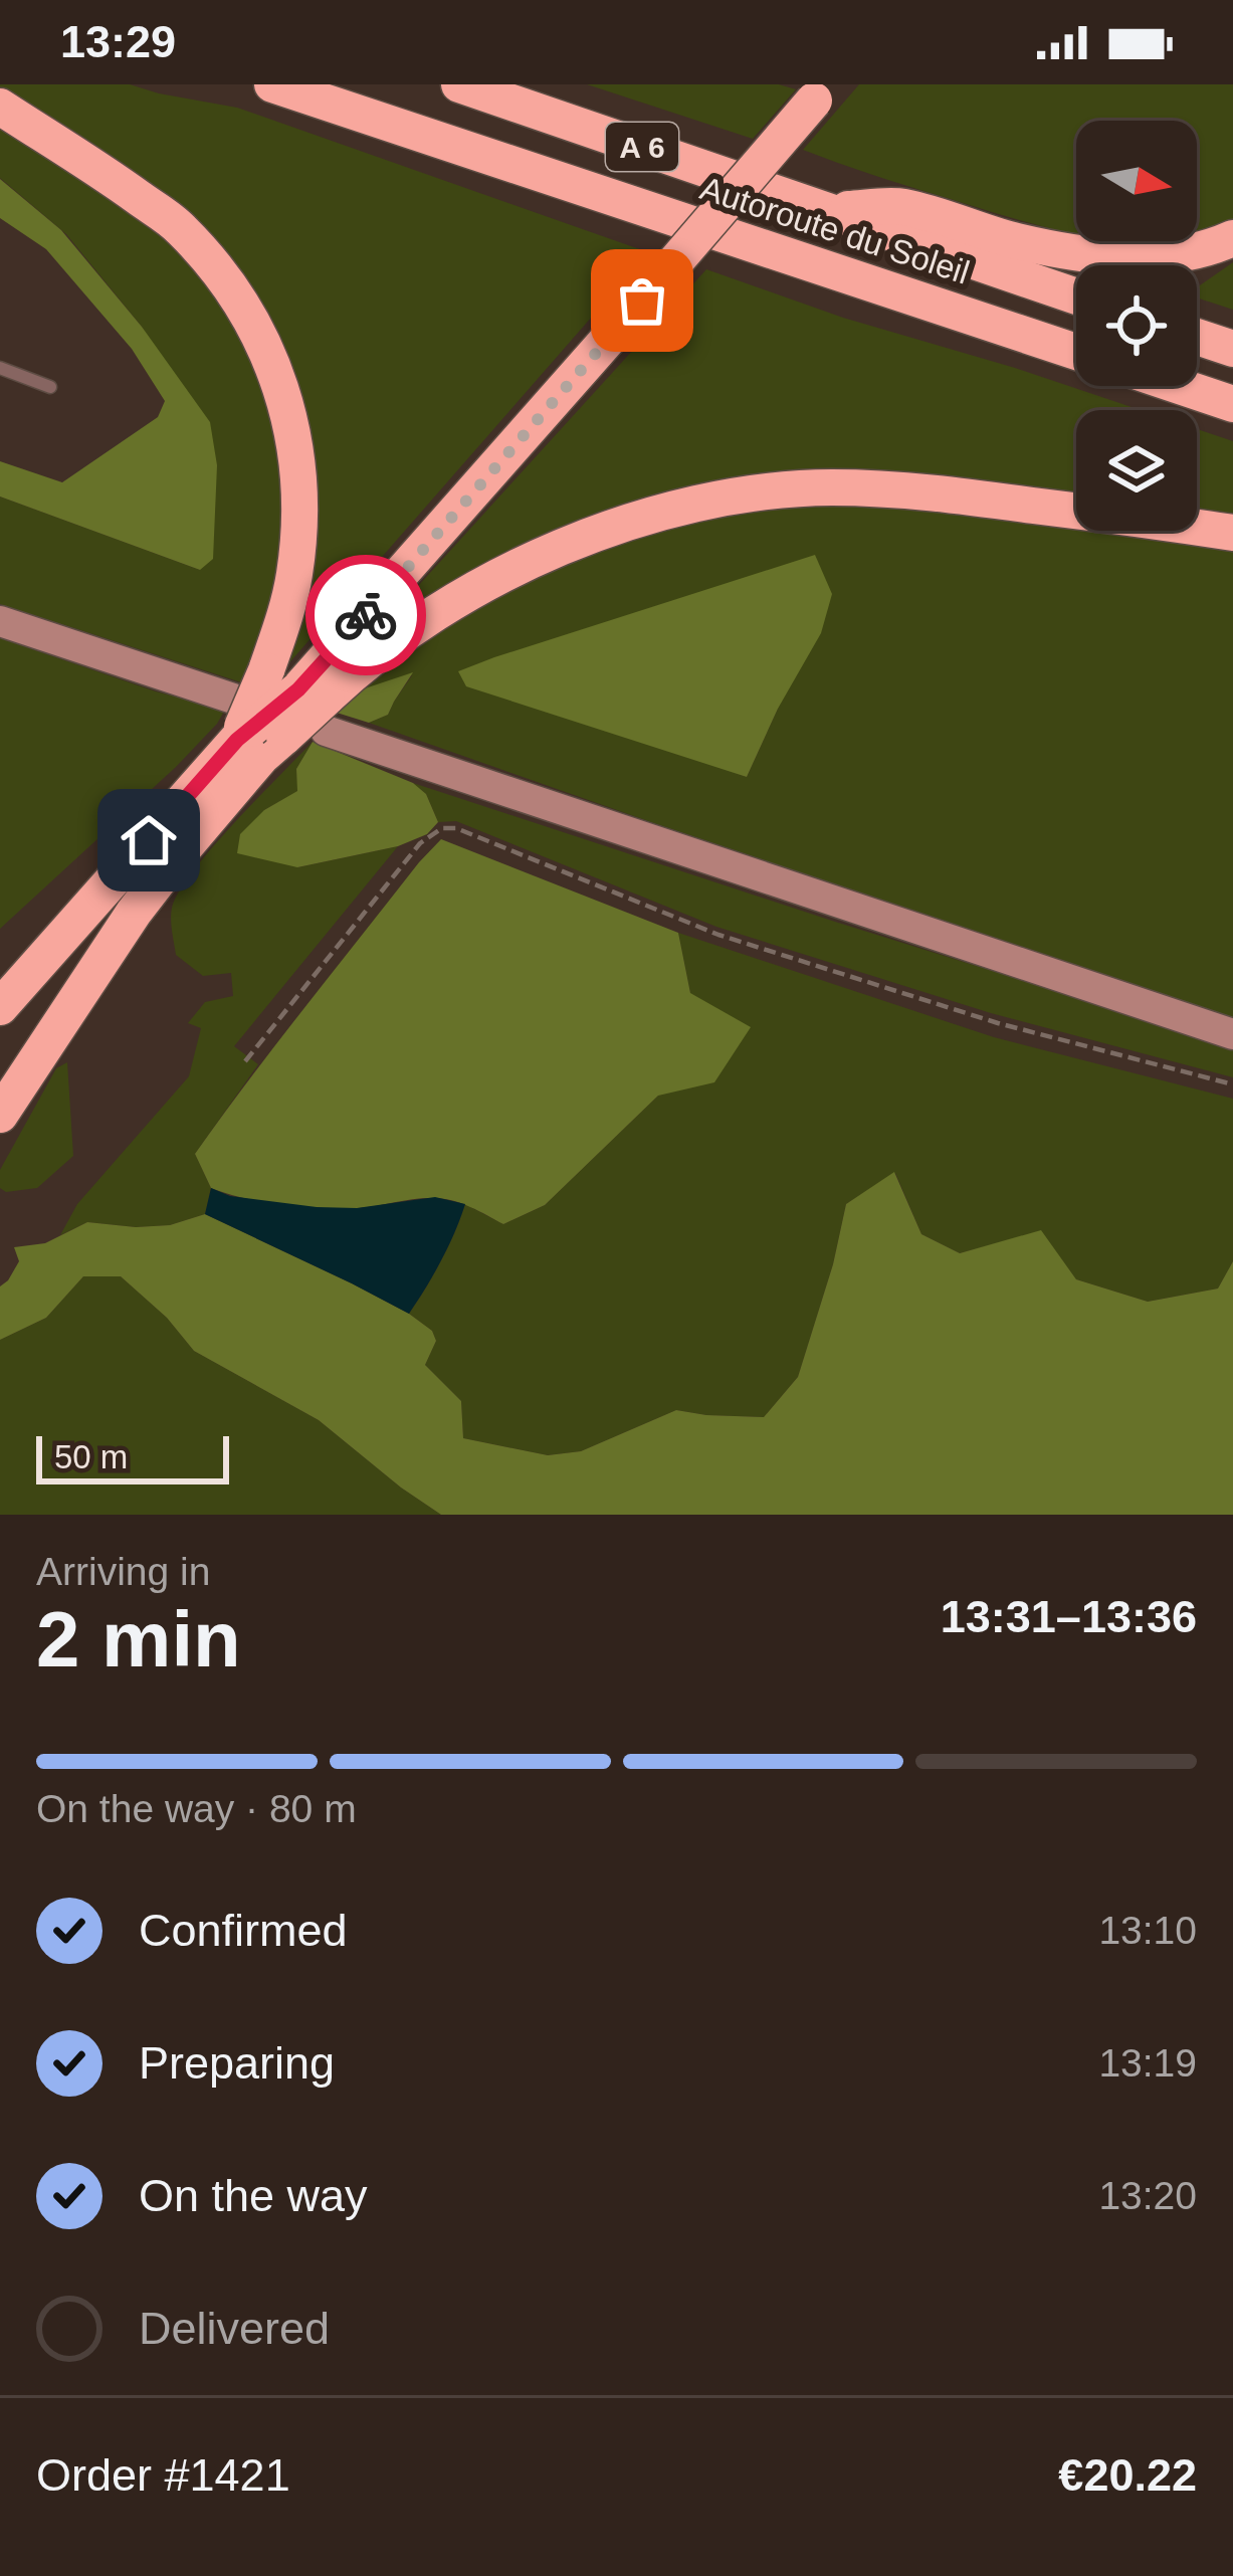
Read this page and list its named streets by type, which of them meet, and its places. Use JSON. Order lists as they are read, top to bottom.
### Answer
{
  "streets": {
    "highway": ["A 6", "Autoroute du Soleil"]
  },
  "scale_bar": "50 m",
  "north": "right",
  "page": {
    "status": "13:29",
    "scale": "50 m",
    "heading": ["2 min", "Arriving in", "13:31–13:36"],
    "panel": ["Order #1421", "€20.22"],
    "bar": "On the way · 80 m",
    "list": [
      ["Confirmed", "13:10"],
      ["Preparing", "13:19"],
      ["On the way", "13:20"],
      "Delivered"
    ]
  }
}
